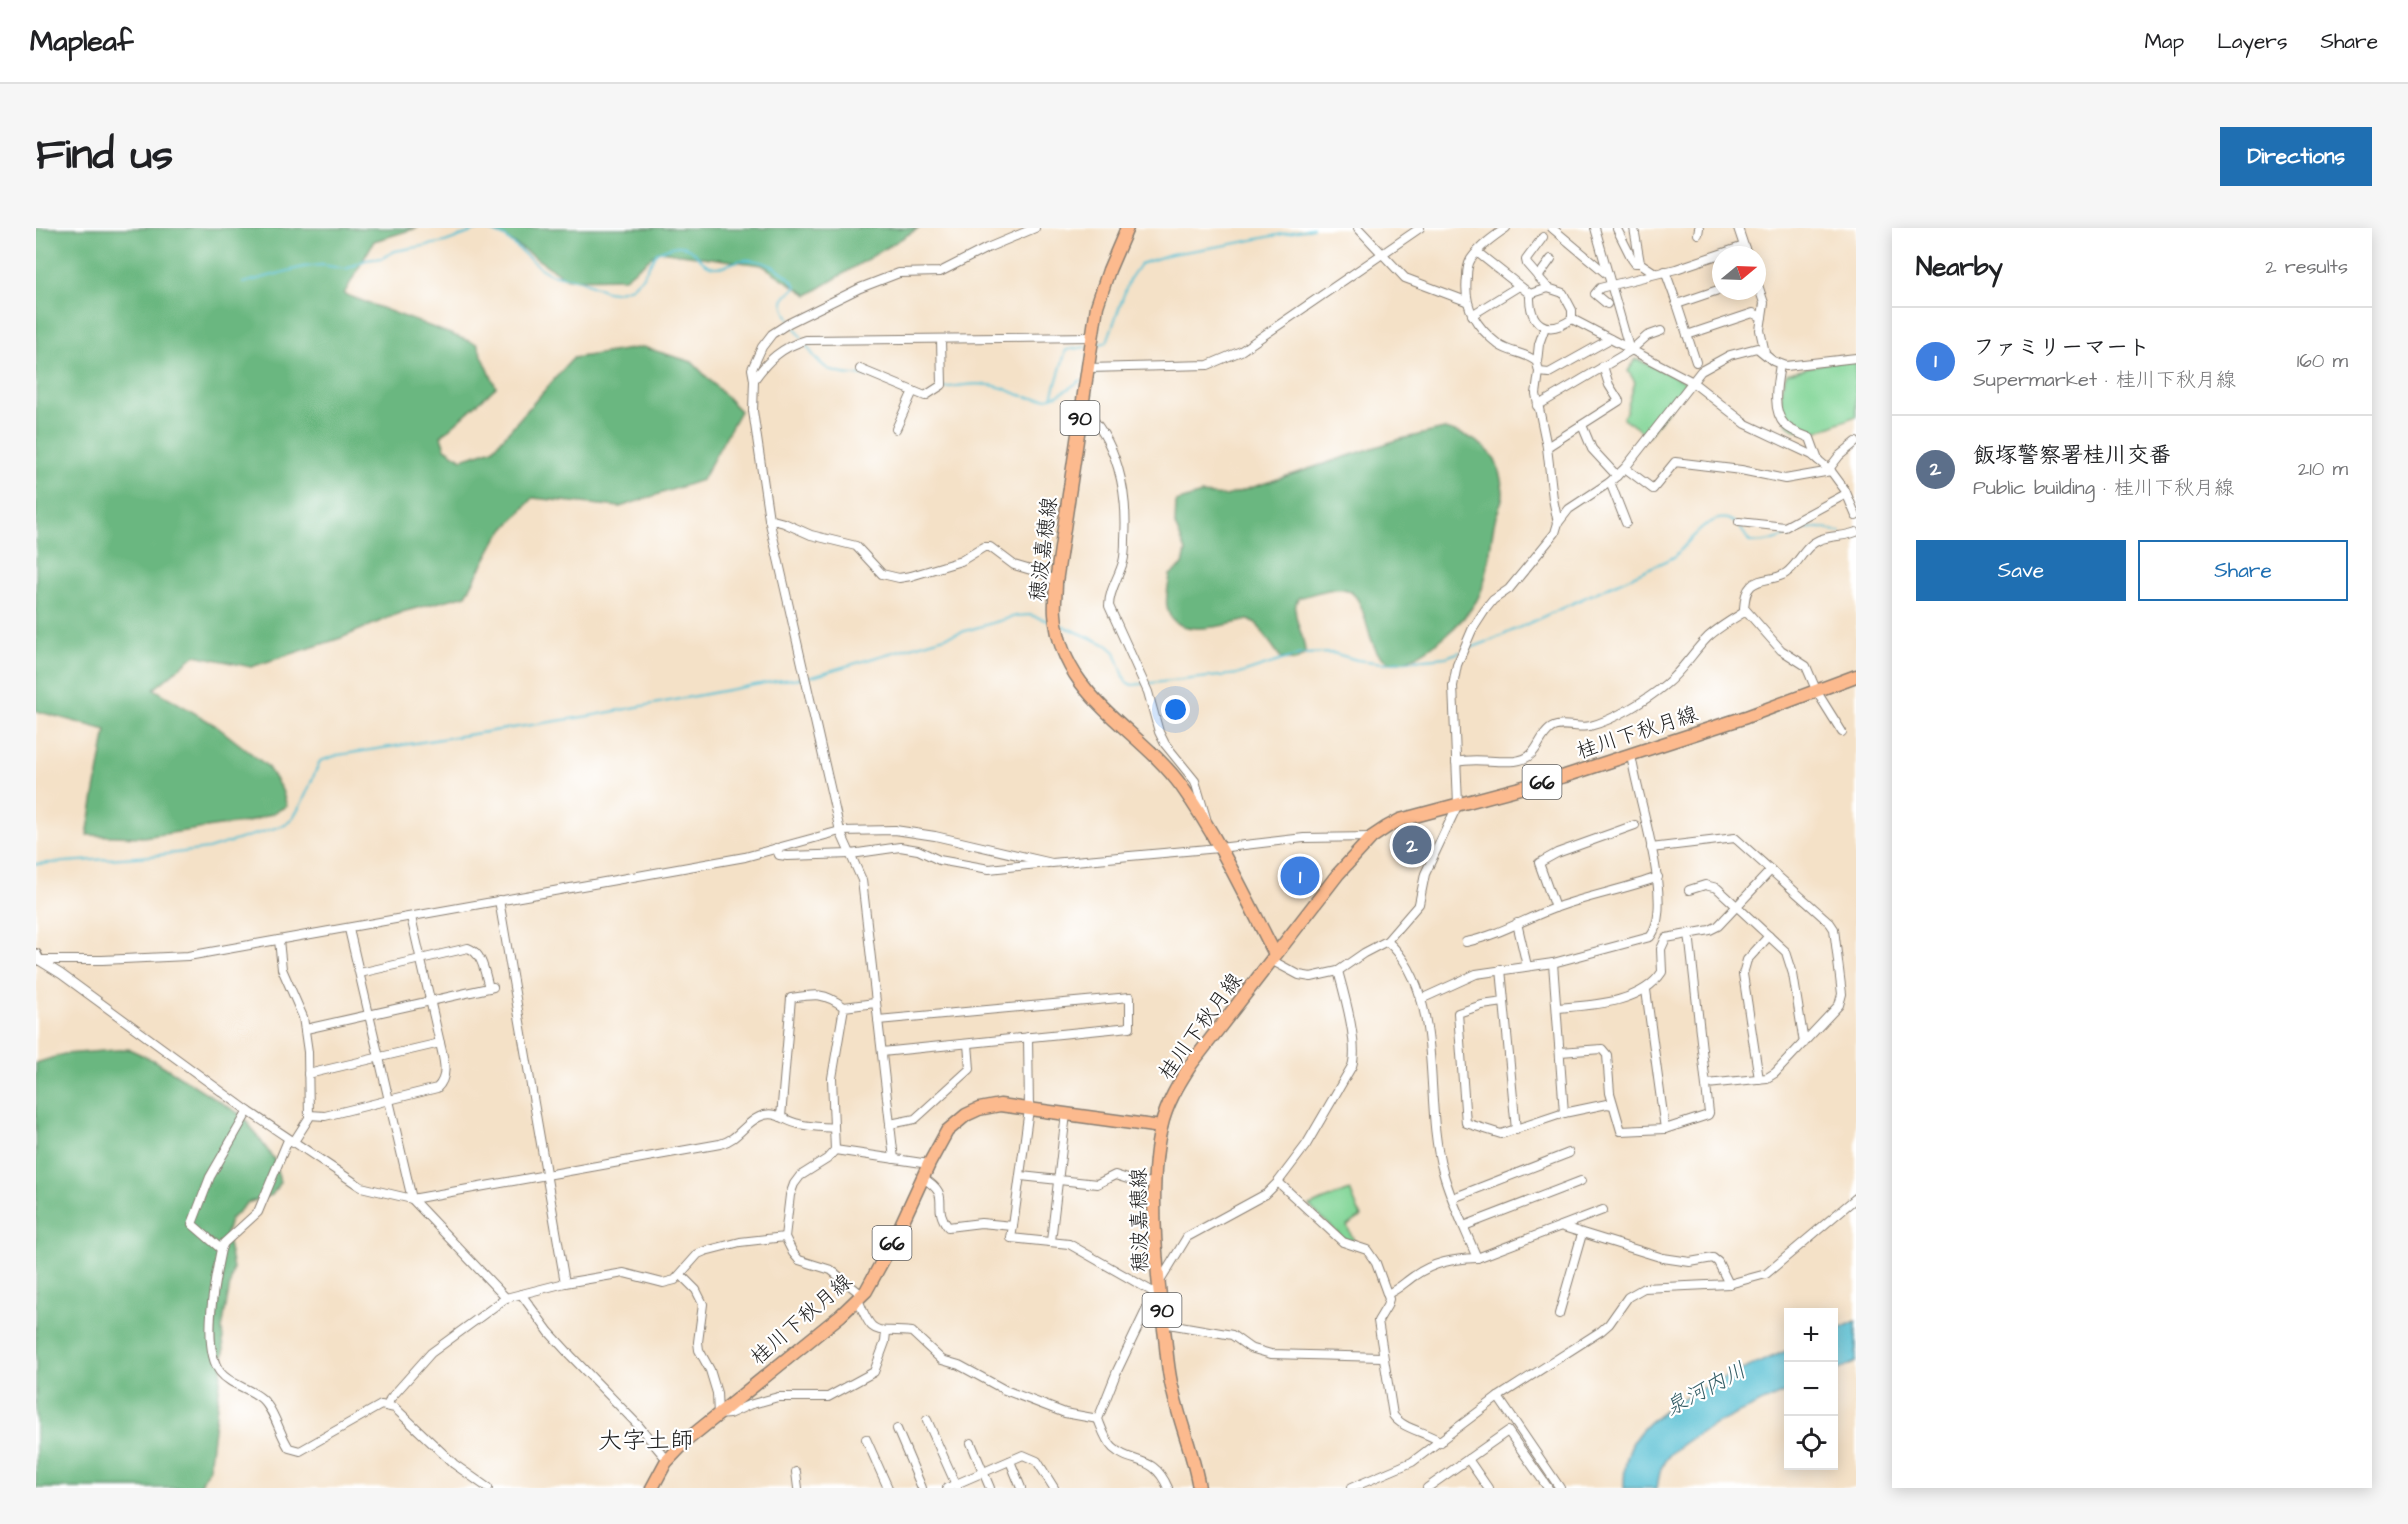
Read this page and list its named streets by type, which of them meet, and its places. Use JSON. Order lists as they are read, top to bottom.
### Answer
{
  "streets": {
    "main road": [
      "90",
      "穂波嘉穂線",
      "桂川下秋月線",
      "66"
    ]
  },
  "crossings": [
    ["穂波嘉穂線", "桂川下秋月線"]
  ],
  "districts": ["大字土師"],
  "water": ["泉河内川"],
  "north": "right",
  "page": {
    "header": "Mapleaf",
    "nav": ["Map", "Layers", "Share"],
    "title": "Find us",
    "buttons": [
      "Directions",
      ["Save", "Share"]
    ],
    "heading": ["Nearby", "2 results"],
    "list": [
      {
        "mark": "1",
        "name": "ファミリーマート",
        "note": "Supermarket · 桂川下秋月線",
        "value": "160 m"
      },
      {
        "mark": "2",
        "name": "飯塚警察署桂川交番",
        "note": "Public building · 桂川下秋月線",
        "value": "210 m"
      }
    ],
    "pins": ["2", "1"],
    "map_buttons": ["+", "−"]
  }
}
